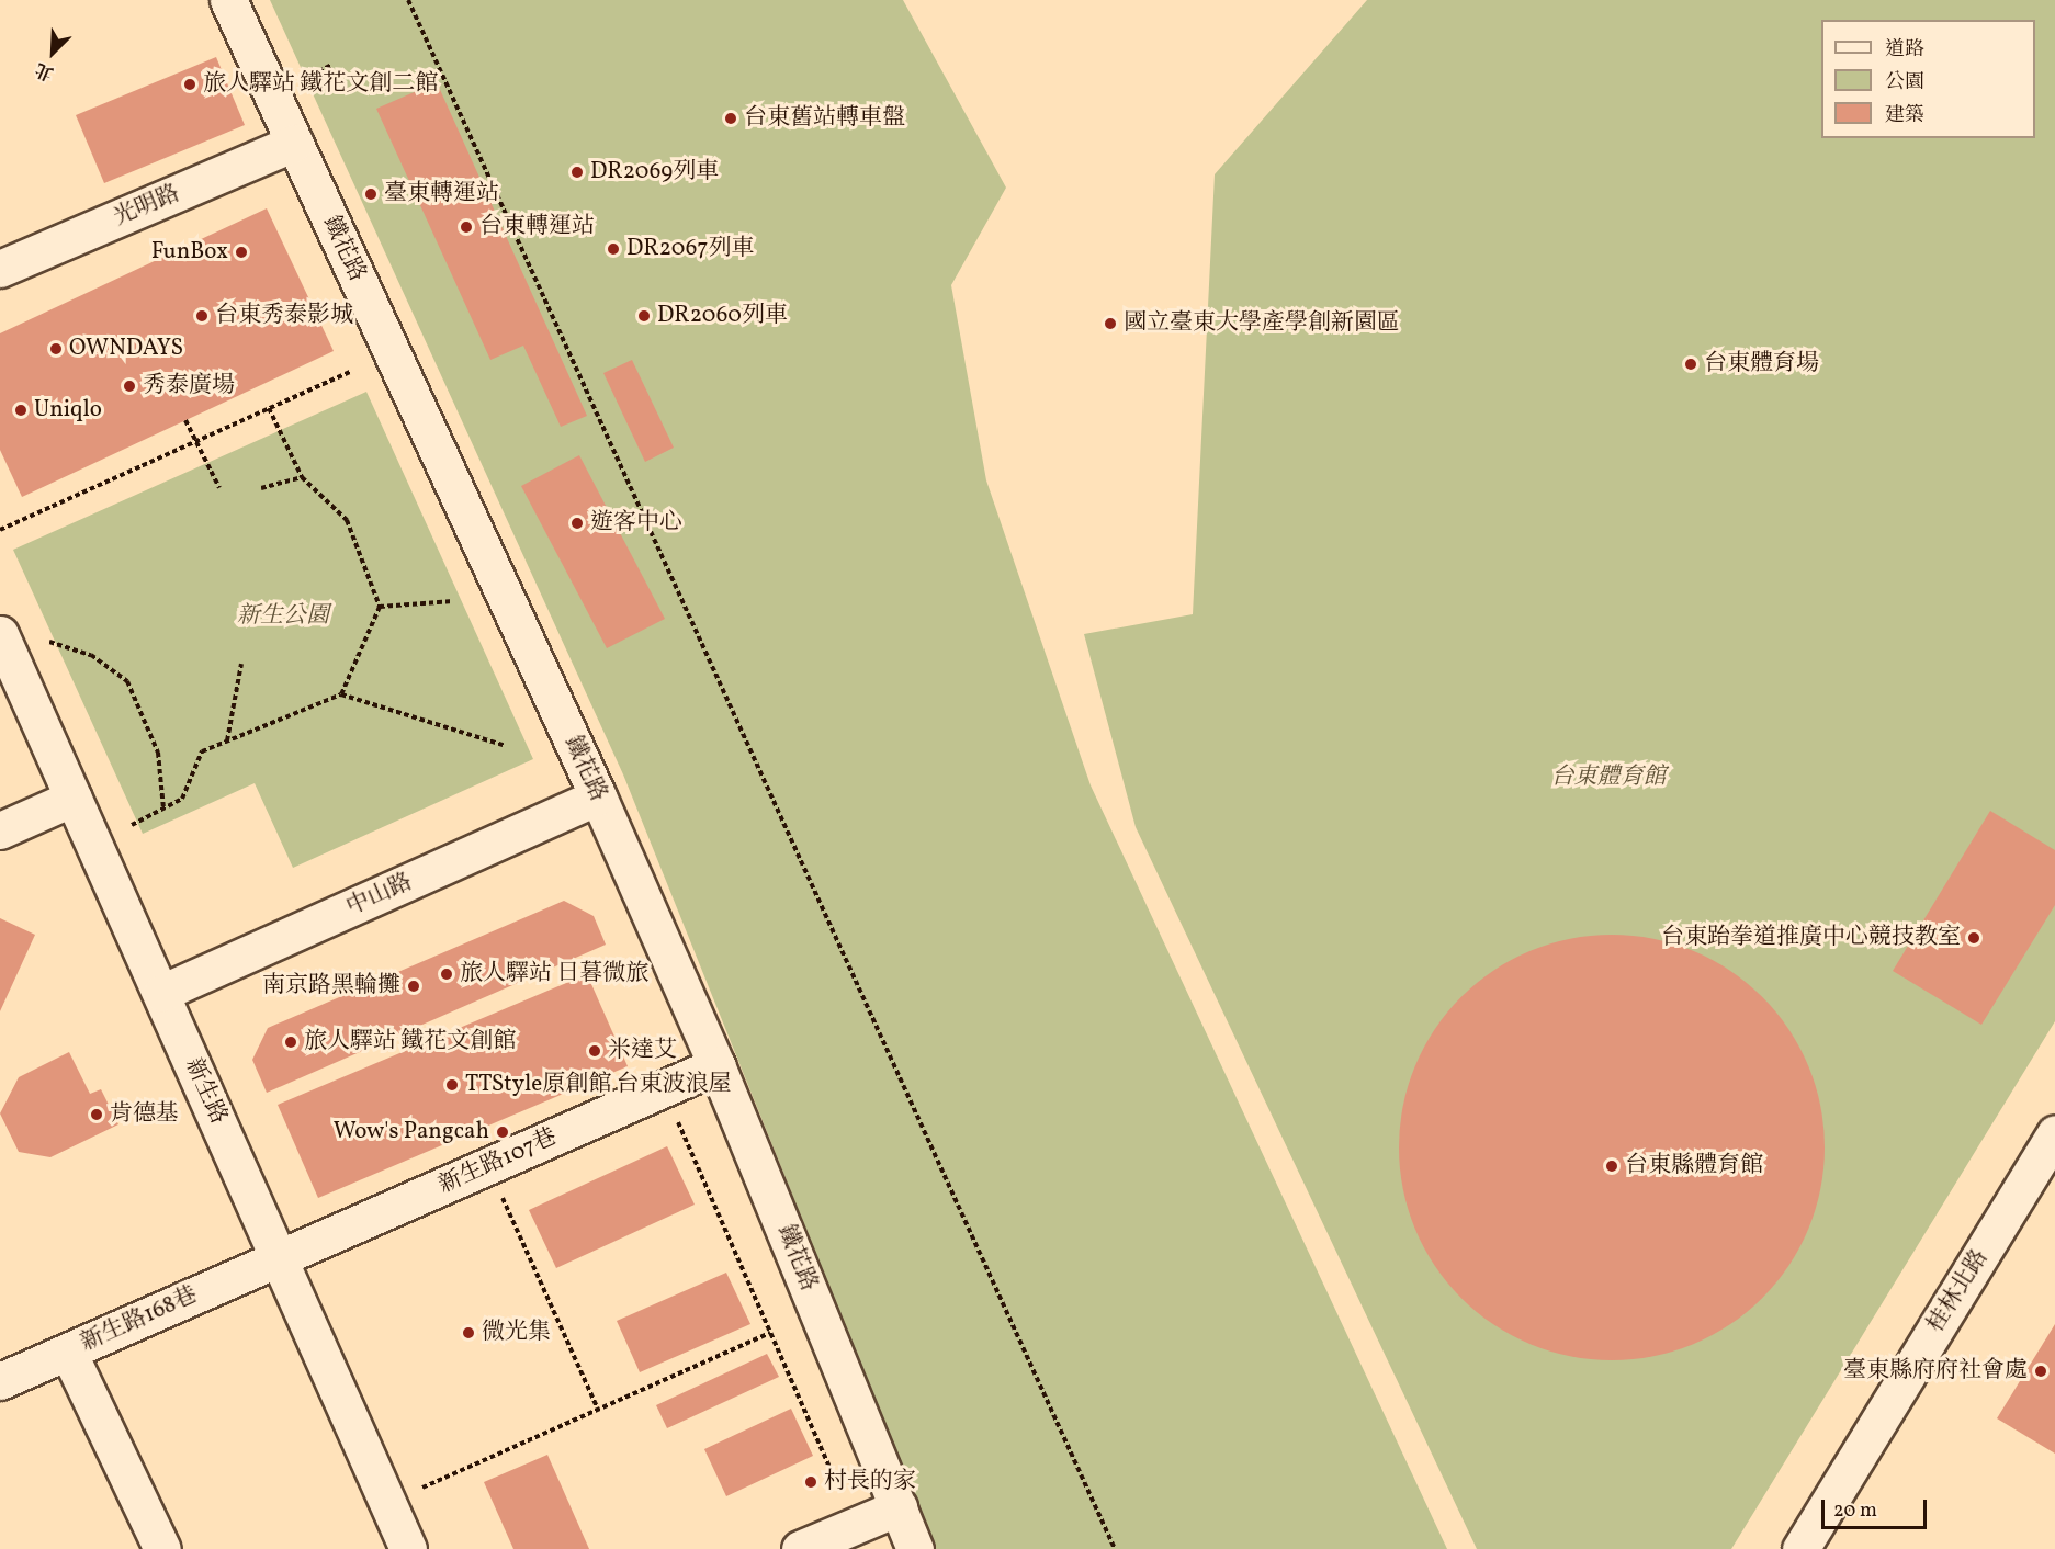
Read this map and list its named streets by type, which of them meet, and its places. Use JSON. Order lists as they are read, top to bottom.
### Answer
{
  "streets": {
    "street": [
      "光明路",
      "鐵花路",
      "中山路",
      "新生路",
      "新生路107巷",
      "桂林北路",
      "新生路168巷"
    ]
  },
  "crossings": [
    ["光明路", "鐵花路"],
    ["鐵花路", "中山路"],
    ["鐵花路", "新生路107巷"],
    ["中山路", "新生路"],
    ["新生路", "新生路107巷"],
    ["新生路", "新生路168巷"],
    ["新生路107巷", "新生路168巷"]
  ],
  "parks": ["新生公園", "台東體育館"],
  "places": [
    "旅人驛站 鐵花文創二館",
    "台東舊站轉車盤",
    "DR2069列車",
    "臺東轉運站",
    "台東轉運站",
    "DR2067列車",
    "FunBox",
    "台東秀泰影城",
    "DR2060列車",
    "國立臺東大學產學創新園區",
    "OWNDAYS",
    "台東體育場",
    "秀泰廣場",
    "Uniqlo",
    "遊客中心",
    "台東跆拳道推廣中心競技教室",
    "旅人驛站 日暮微旅",
    "南京路黑輪攤",
    "旅人驛站 鐵花文創館",
    "米達艾",
    "TTStyle原創館 台東波浪屋",
    "肯德基",
    "Wow's Pangcah",
    "台東縣體育館",
    "微光集",
    "臺東縣府府社會處",
    "村長的家"
  ],
  "legend": ["道路", "公園", "建築"],
  "scale_bar": "20 m",
  "north": "bottom left"
}
